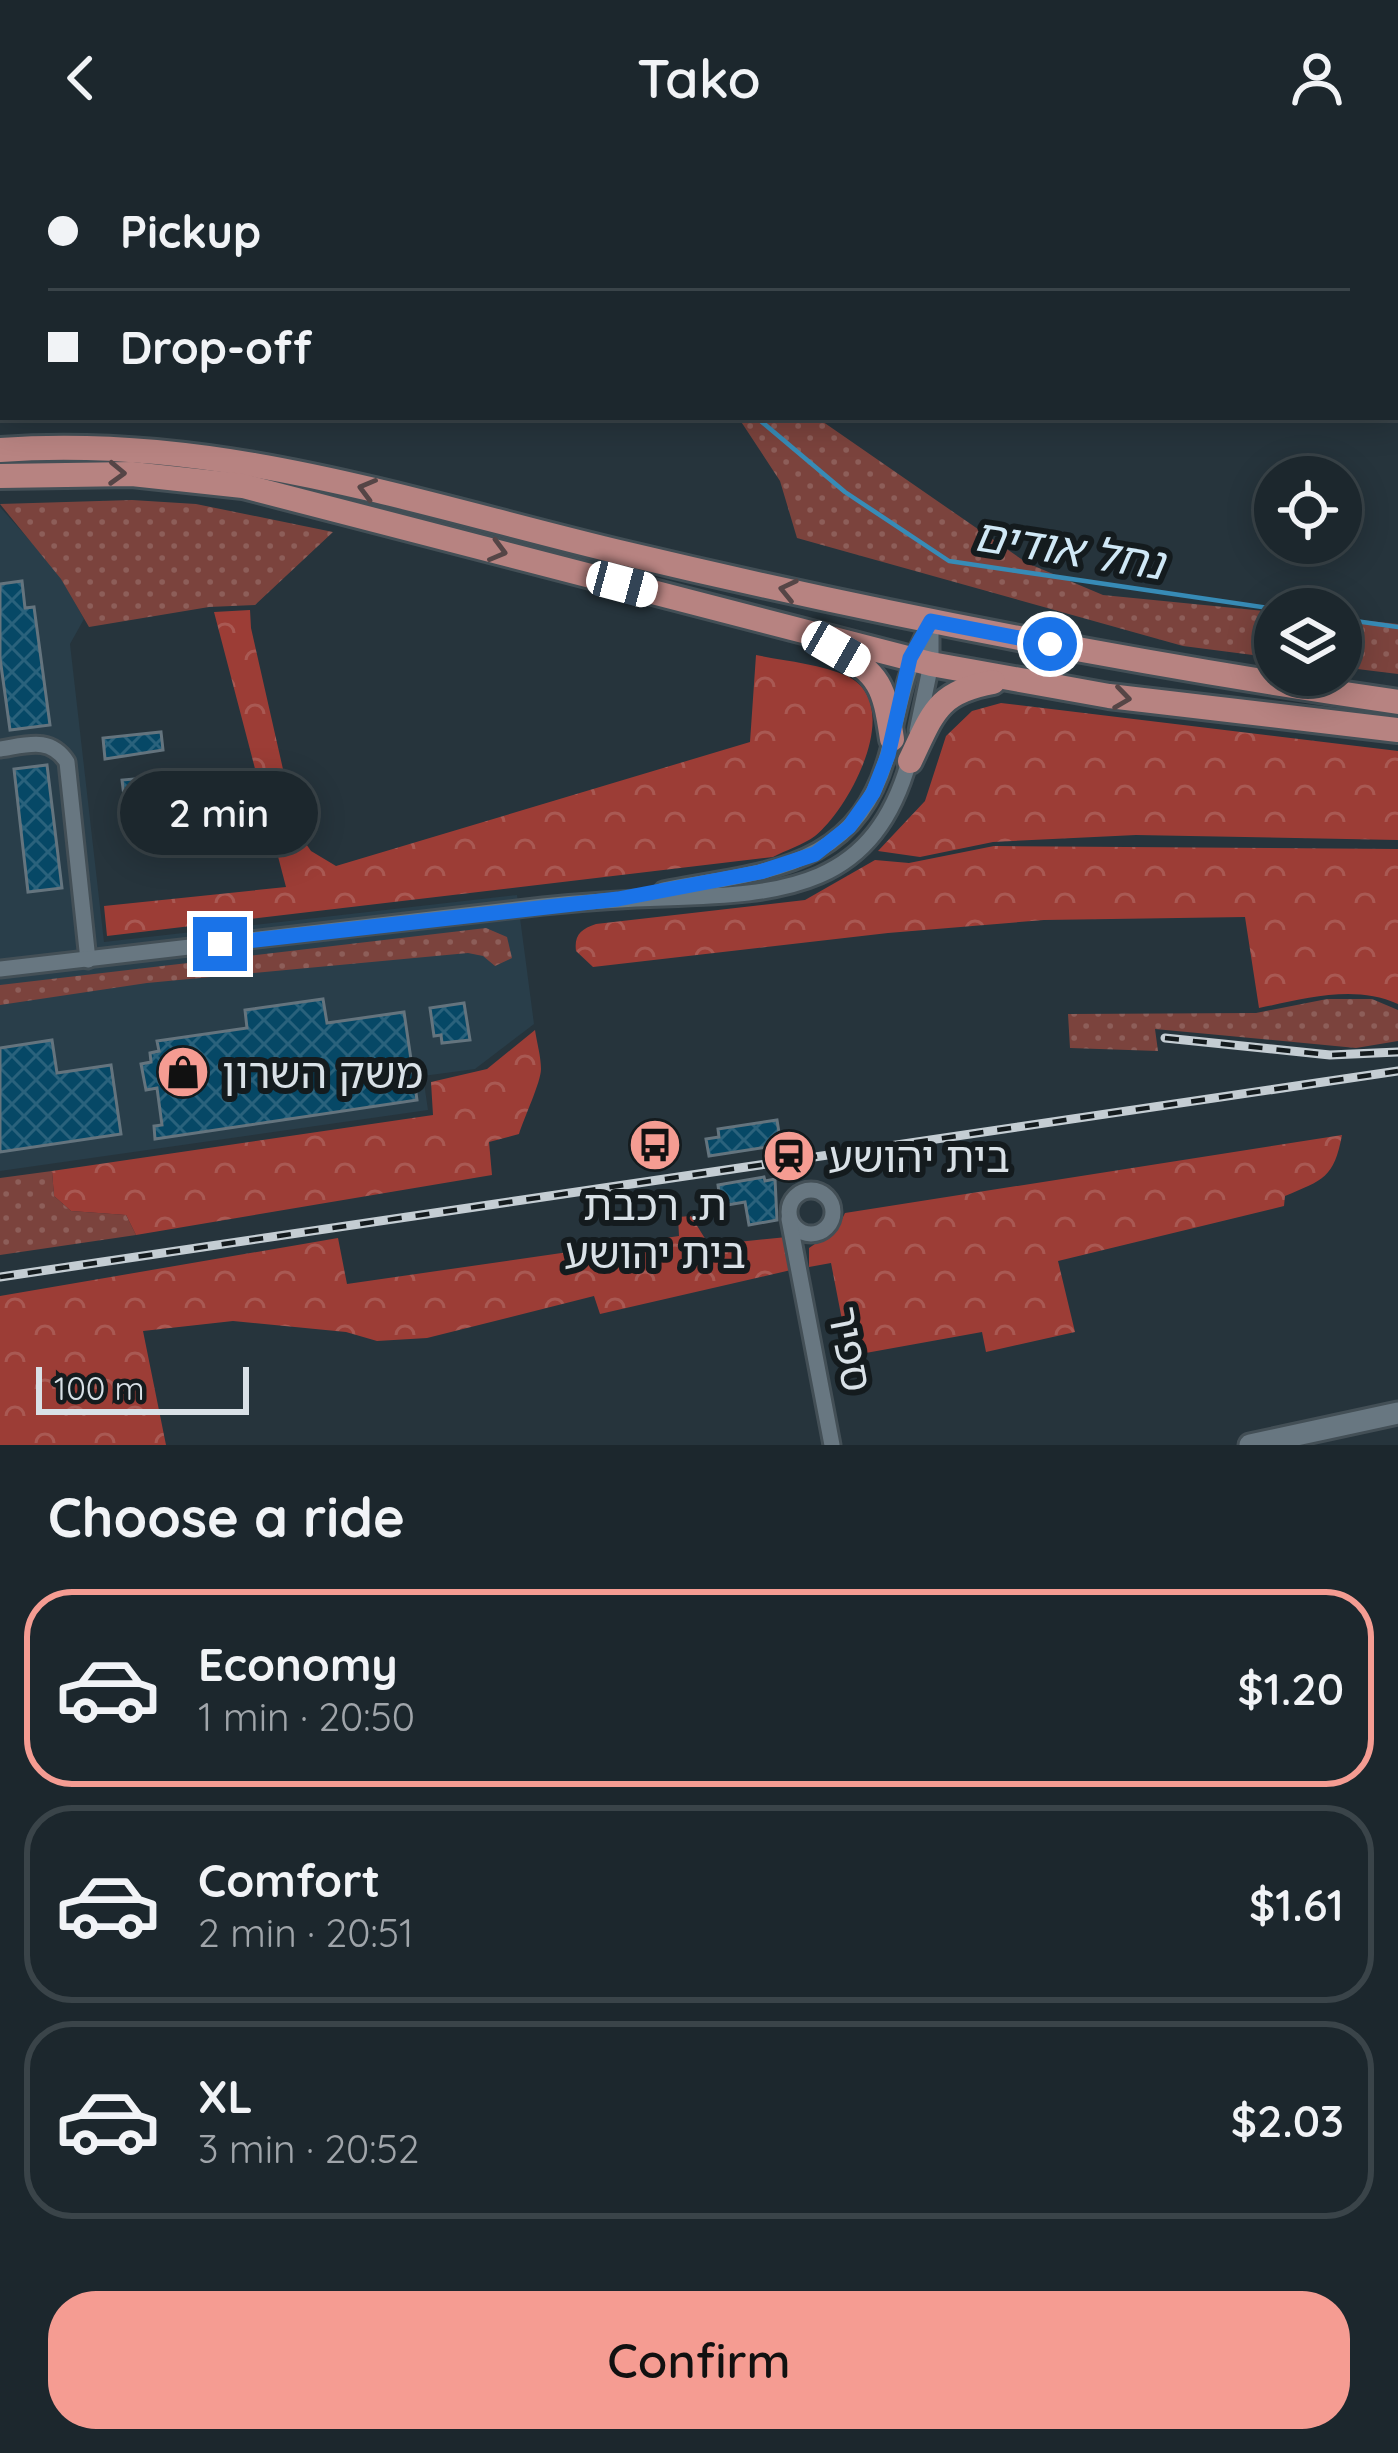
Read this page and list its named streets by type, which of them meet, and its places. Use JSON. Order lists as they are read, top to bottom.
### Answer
{
  "streets": {
    "street": ["ספיר"]
  },
  "water": ["נחל אודים"],
  "places": {
    "shop": ["משק השרון"],
    "bus stop": ["ת. רכבת בית יהושע"],
    "station": ["בית יהושע"]
  },
  "scale_bar": "100 m",
  "page": {
    "header": "Tako",
    "banner": ["Pickup", "Drop-off"],
    "bubble": "2 min",
    "scale": "100 m",
    "heading": "Choose a ride",
    "list": [
      {
        "name": "Economy",
        "note": "1 min · 20:50",
        "value": "$1.20"
      },
      {
        "name": "Comfort",
        "note": "2 min · 20:51",
        "value": "$1.61"
      },
      {
        "name": "XL",
        "note": "3 min · 20:52",
        "value": "$2.03"
      }
    ],
    "buttons": "Confirm"
  }
}
